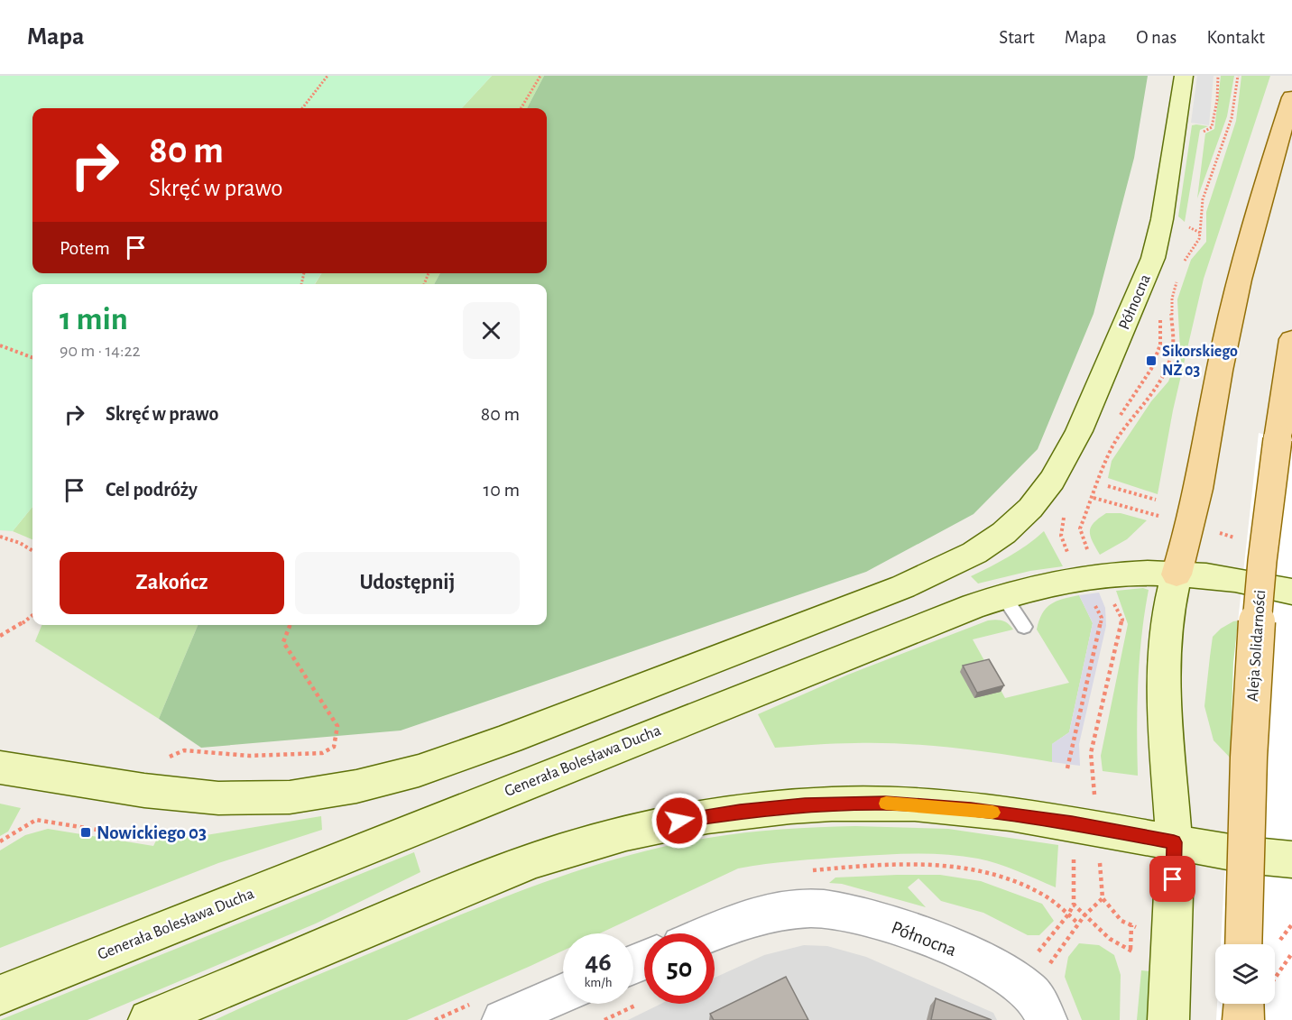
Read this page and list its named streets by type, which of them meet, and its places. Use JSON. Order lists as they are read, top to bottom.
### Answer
{
  "streets": {
    "main road": ["Północna", "Aleja Solidarności", "Generała Bolesława Ducha"]
  },
  "places": {
    "transit": ["Sikorskiego NŻ 03", "Nowickiego 03"]
  },
  "page": {
    "header": "Mapa",
    "nav": [
      "Start",
      "Mapa",
      "O nas",
      "Kontakt"
    ],
    "turn": ["80 m", "Skręć w prawo"],
    "then": "Potem",
    "heading": ["1 min", "90 m · 14:22"],
    "list": [
      {
        "name": "Skręć w prawo",
        "value": "80 m"
      },
      {
        "name": "Cel podróży",
        "value": "10 m"
      }
    ],
    "buttons": ["Zakończ", "Udostępnij"],
    "speed": "46 km/h",
    "limit": "50"
  }
}
